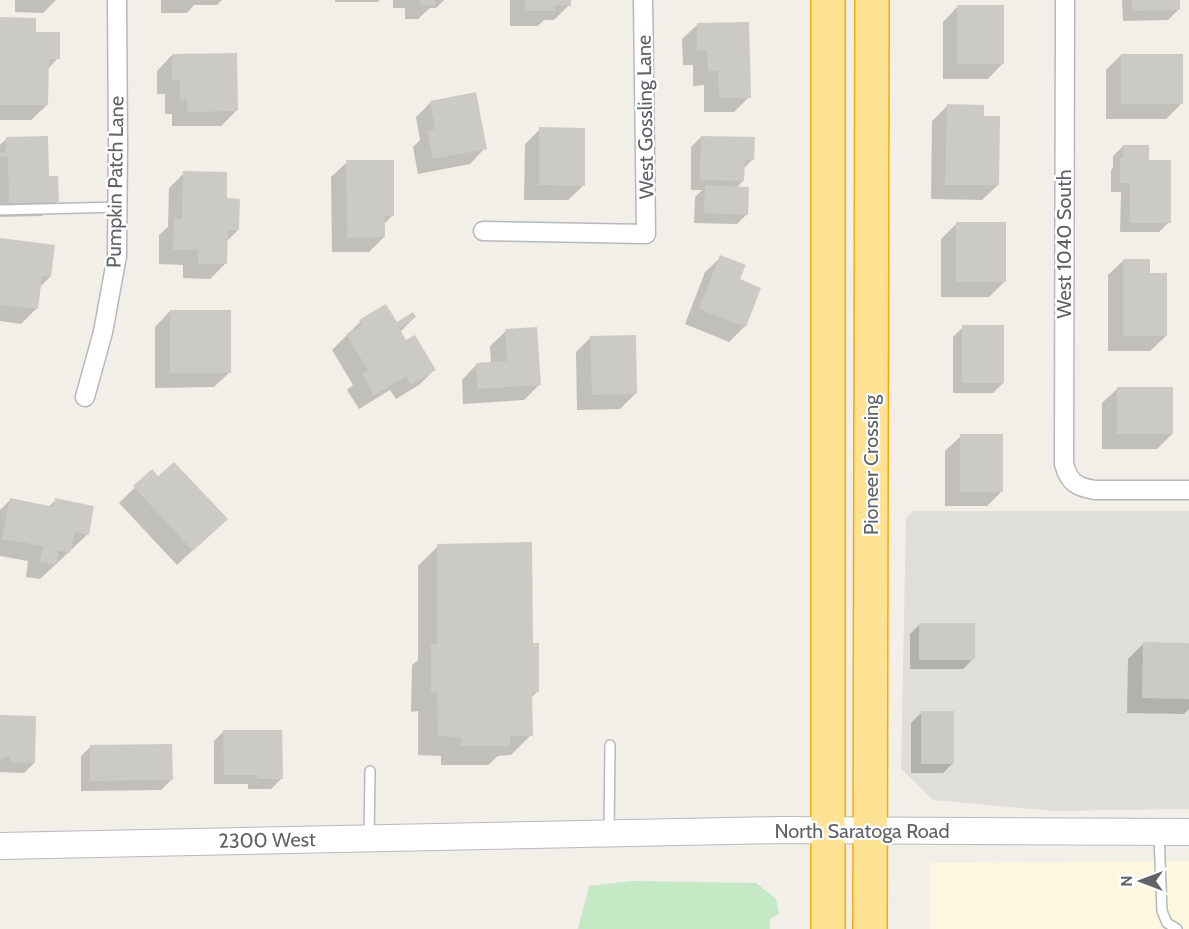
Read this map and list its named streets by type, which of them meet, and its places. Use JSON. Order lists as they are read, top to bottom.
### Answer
{
  "streets": {
    "highway": ["Pioneer Crossing"],
    "main road": ["North Saratoga Road", "2300 West"],
    "street": ["West Gossling Lane", "Pumpkin Patch Lane", "West 1040 South"]
  },
  "crossings": [
    ["Pioneer Crossing", "North Saratoga Road"],
    ["North Saratoga Road", "2300 West"]
  ],
  "north": "left"
}
